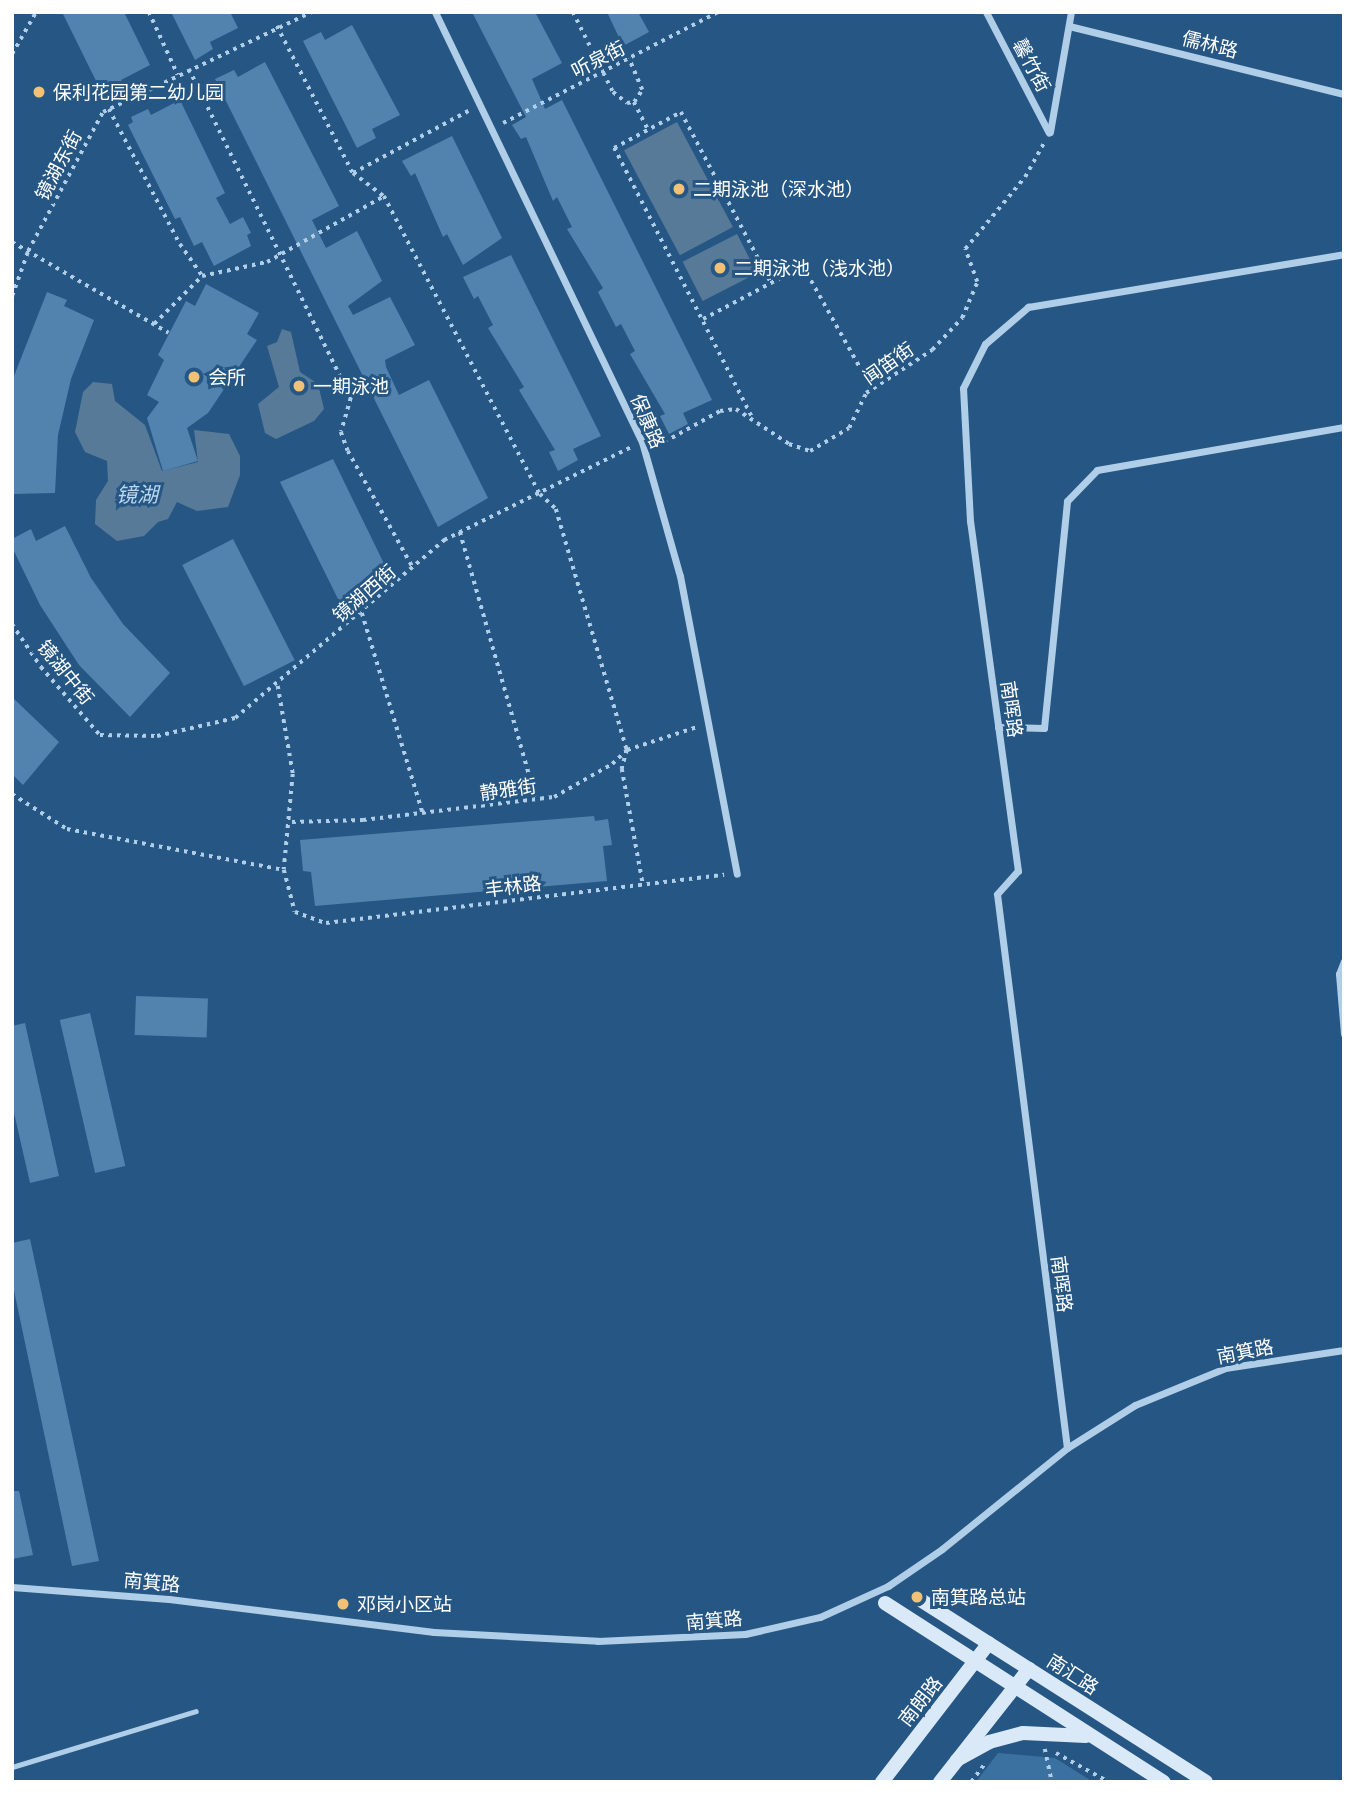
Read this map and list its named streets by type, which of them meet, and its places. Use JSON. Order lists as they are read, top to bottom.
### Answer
{
  "streets": {
    "street": [
      "儒林路",
      "馨竹街",
      "保康路",
      "南晖路",
      "南箕路",
      "南汇路",
      "南朗路"
    ],
    "path": [
      "听泉街",
      "镜湖东街",
      "闻笛街",
      "镜湖西街",
      "镜湖中街",
      "静雅街",
      "丰林路"
    ]
  },
  "crossings": [
    ["听泉街", "保康路"],
    ["馨竹街", "闻笛街"],
    ["闻笛街", "保康路"],
    ["保康路", "镜湖西街"],
    ["保康路", "静雅街"],
    ["保康路", "丰林路"],
    ["镜湖西街", "镜湖中街"],
    ["南晖路", "南箕路"],
    ["南汇路", "南朗路"]
  ],
  "water": ["镜湖"],
  "places": [
    "保利花园第二幼儿园",
    "二期泳池（深水池）",
    "二期泳池（浅水池）",
    "会所",
    "一期泳池",
    "南箕路总站",
    "邓岗小区站"
  ]
}
